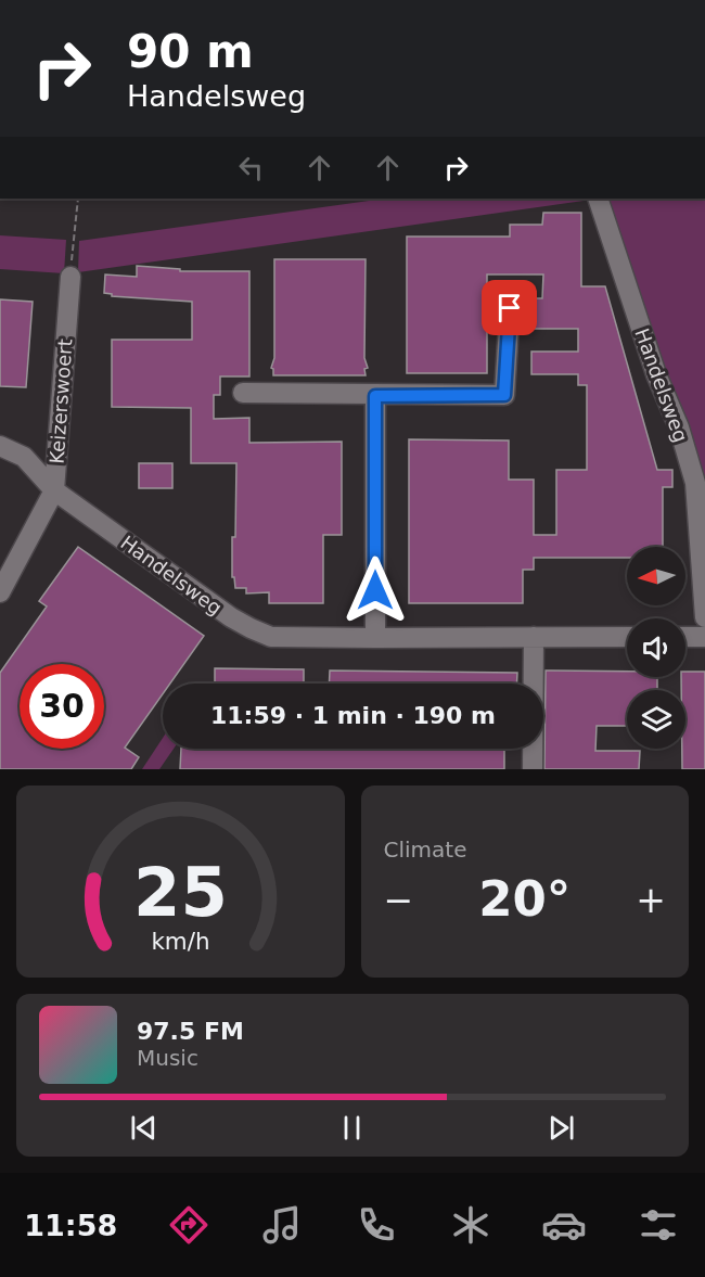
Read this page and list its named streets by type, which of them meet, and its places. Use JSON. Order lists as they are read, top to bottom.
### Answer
{
  "streets": {
    "street": ["Handelsweg", "Keizerswoert"]
  },
  "crossings": [
    ["Handelsweg", "Keizerswoert"]
  ],
  "north": "left",
  "page": {
    "turn": ["90 m", "Handelsweg"],
    "limit": "30",
    "trip": "11:59 · 1 min · 190 m",
    "tile": "Climate",
    "heat": ["−", "20°", "+"],
    "song": ["97.5 FM", "Music"],
    "tabs": "11:58",
    "gauge": ["25", "km/h"]
  }
}
